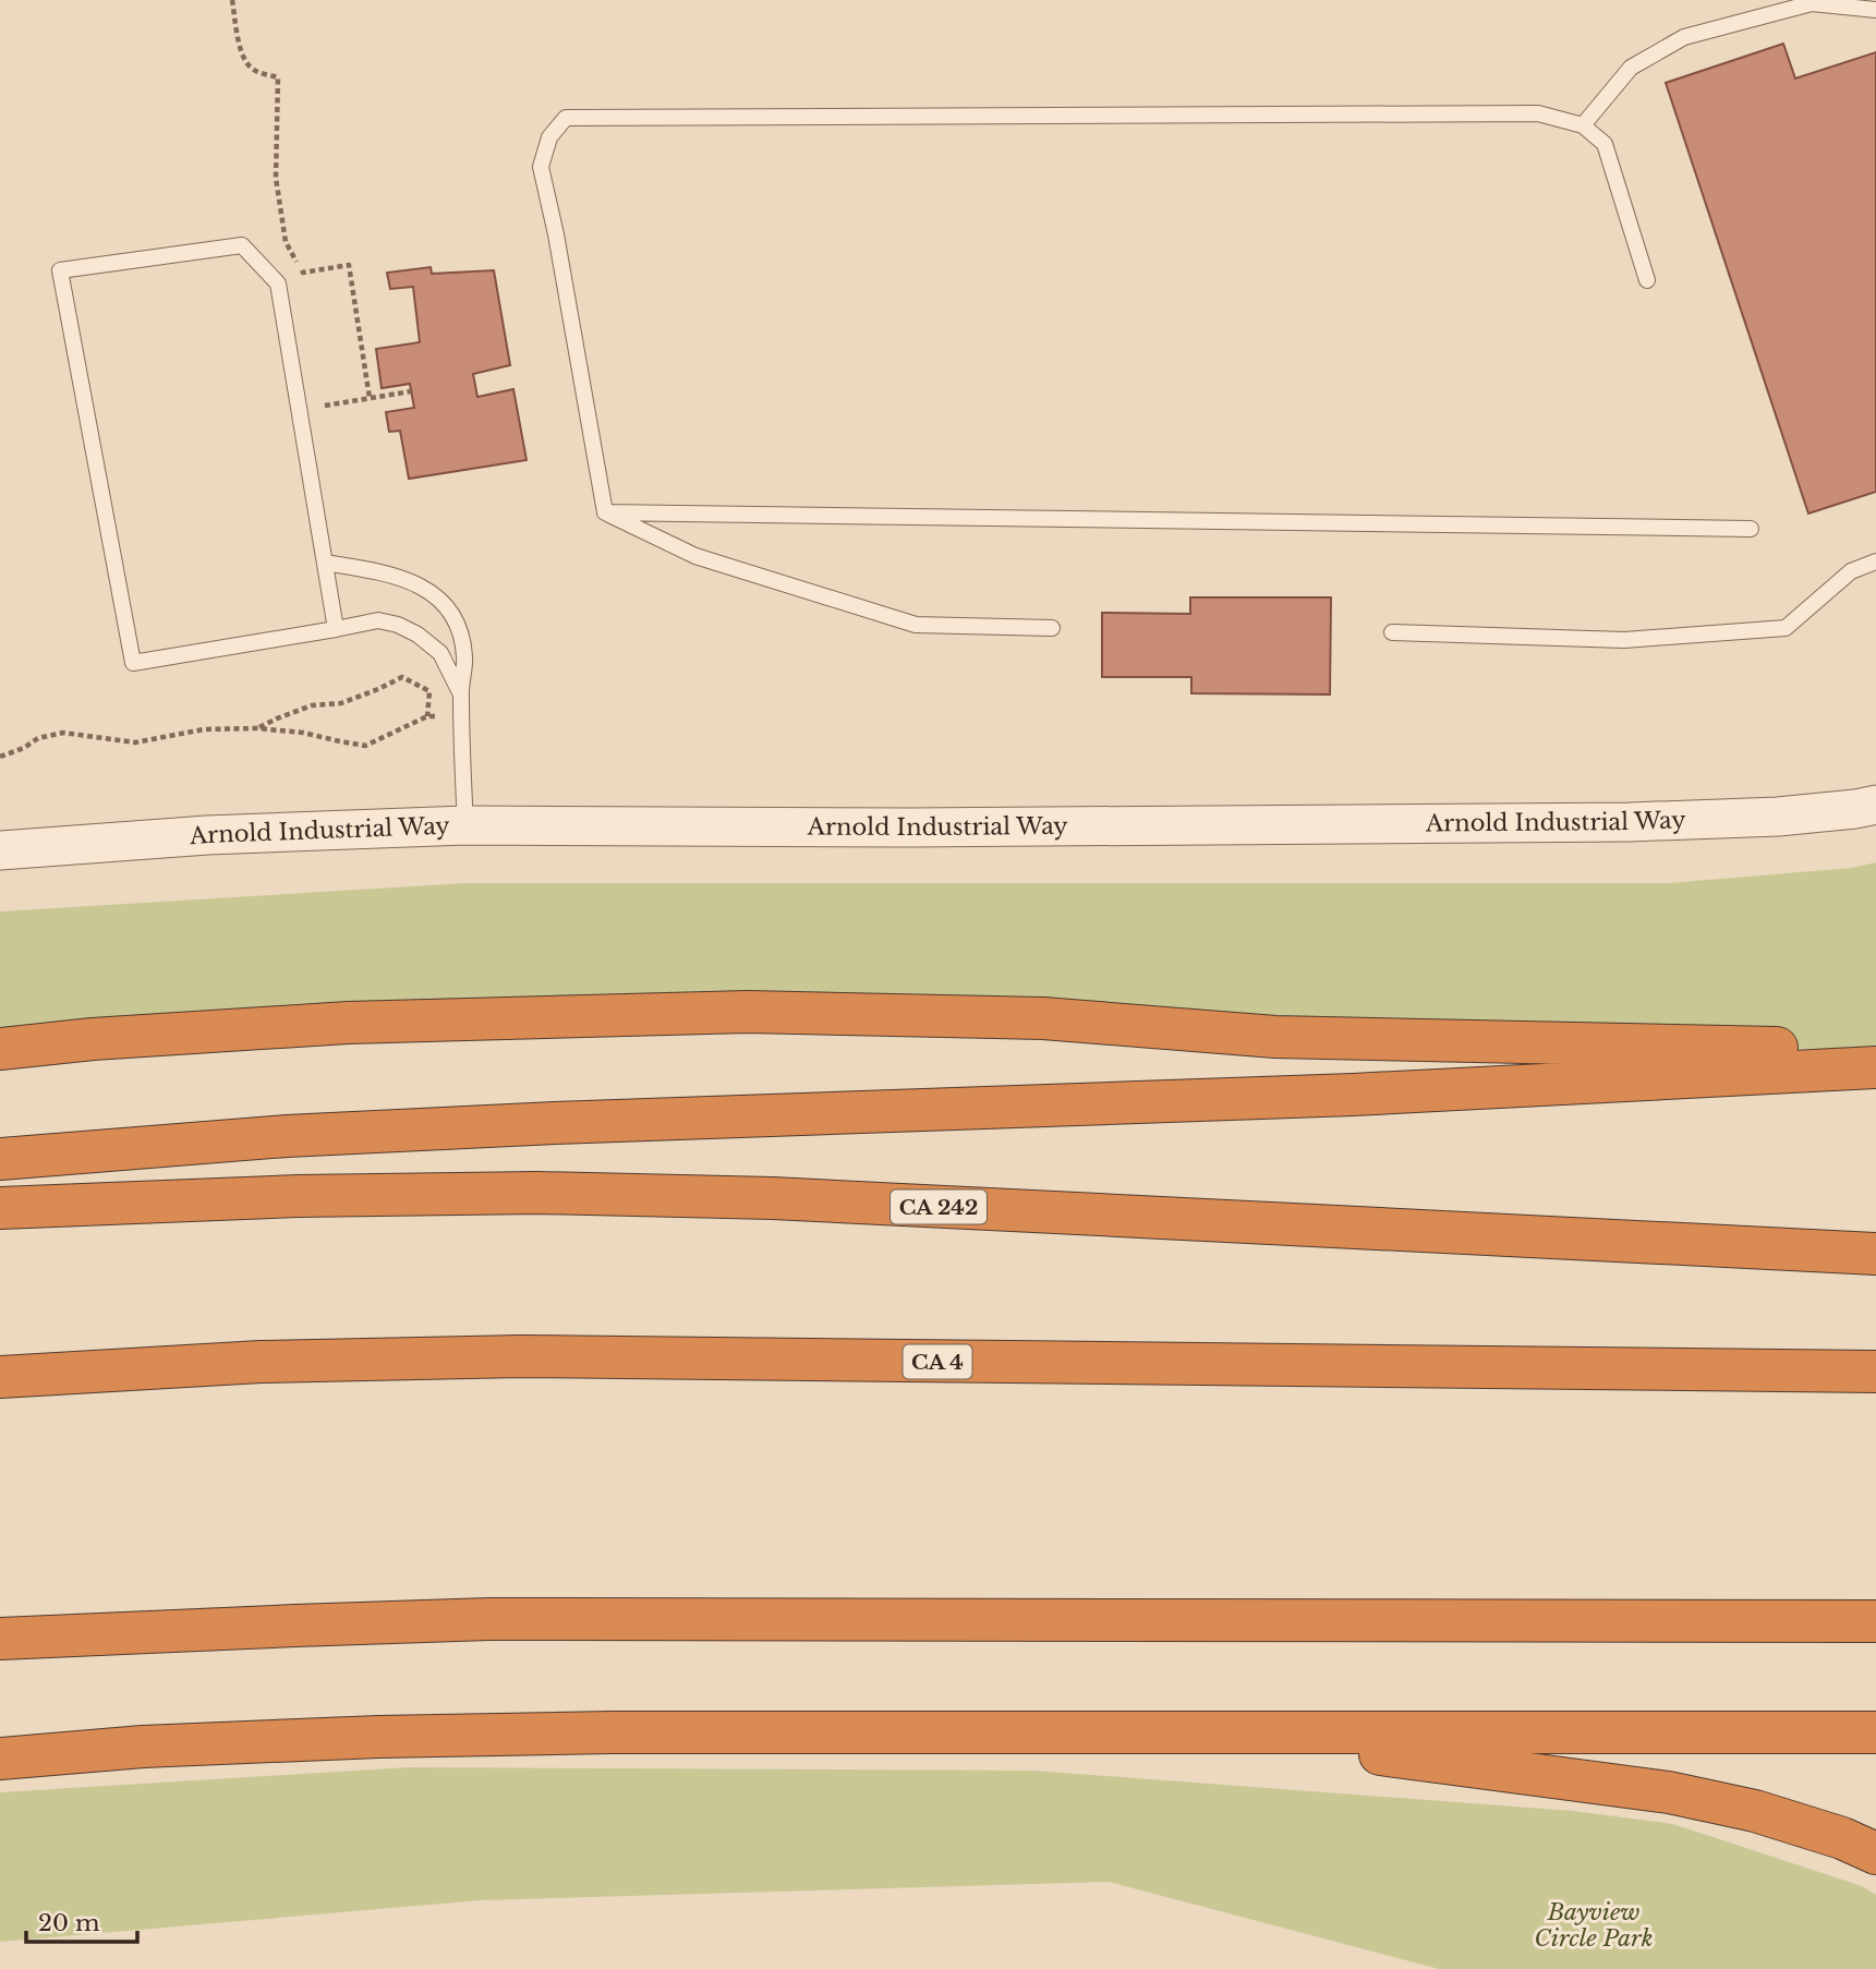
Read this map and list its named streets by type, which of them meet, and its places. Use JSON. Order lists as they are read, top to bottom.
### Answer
{
  "streets": {
    "highway": ["CA 242", "CA 4"],
    "street": ["Arnold Industrial Way"]
  },
  "parks": ["Bayview Circle Park"],
  "scale_bar": "20 m"
}
